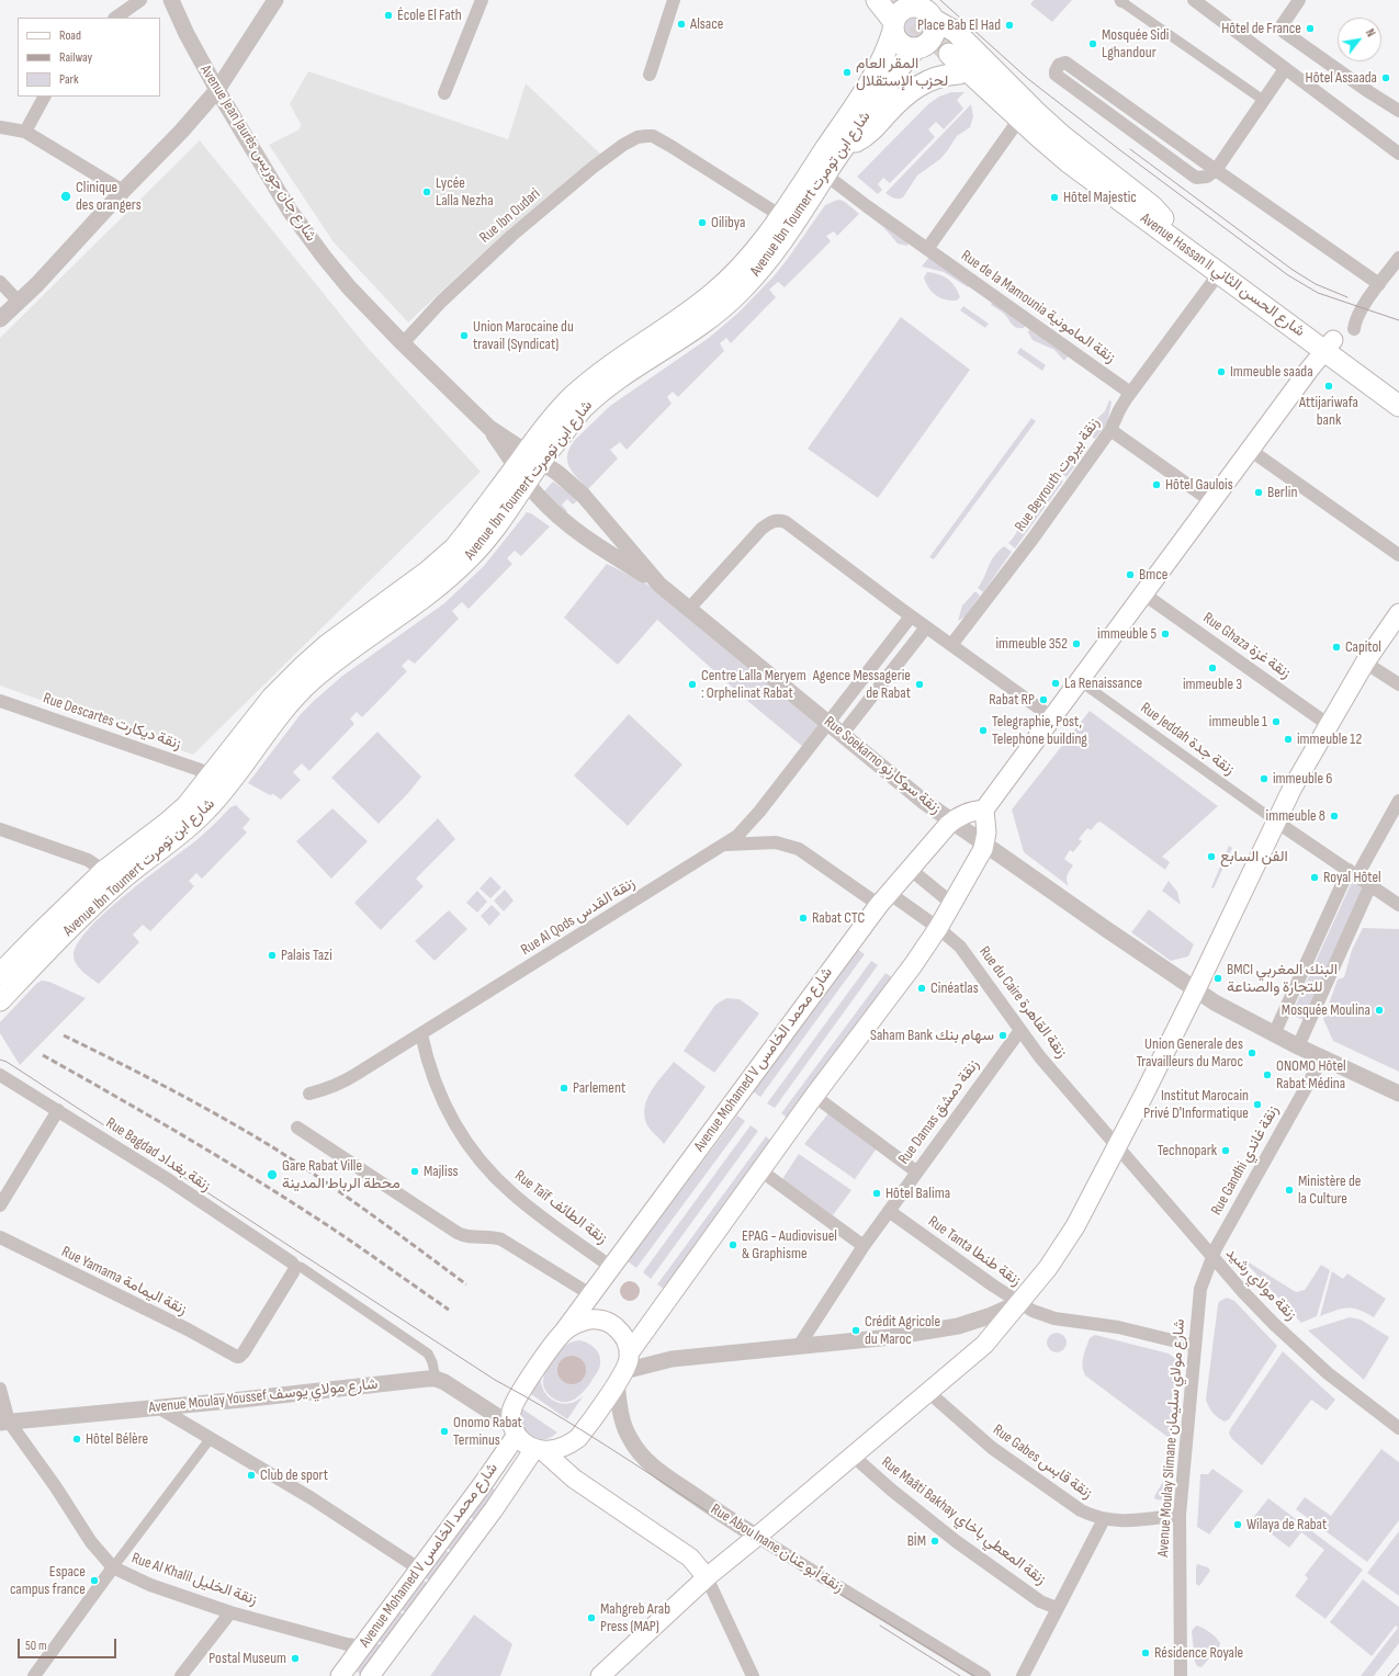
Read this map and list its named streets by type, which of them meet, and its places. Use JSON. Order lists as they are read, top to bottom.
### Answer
{
  "streets": {
    "main road": ["Avenue Ibn Toumert شارع ابن تومرت", "Avenue Hassan II شارع الحسن الثاني", "Avenue Mohamed V شارع محمد الخامس"],
    "street": [
      "Avenue Jean Jaurès شارع جان جوريس",
      "Rue Ibn Oudari",
      "Rue de la Mamounia زنقة المامونية",
      "Rue Beyrouth زنقة بيروت",
      "Rue Ghaza زنقة غزة",
      "Rue Descartes زنقة ديكارت",
      "Rue Jeddah زنقة جدة",
      "Rue Soekarno زنقة سوكارنو",
      "Rue Al Qods زنقة القدس",
      "Rue du Caire زنقة القاهرة",
      "Rue Damas زنقة دمشق",
      "Rue Bagdad زنقة بغداد",
      "Rue Gandhi زنقة غاندي",
      "Rue Taïf زنقة الطائف",
      "Rue Tanta زنقة طنطا",
      "Rue Yamama زنقة اليمامة",
      "زنقة مولاي رشيد",
      "Avenue Moulay Youssef شارع مولاي يوسف",
      "Avenue Moulay Slimane شارع مولاي سليمان",
      "Rue Gabes زنقة قابس",
      "Rue Maâti Bakhay زنقة المعطي باخاي",
      "Rue Abou Inane زنقة أبو عنان",
      "Rue Al Khalil زنقة الخليل"
    ]
  },
  "crossings": [
    ["Avenue Jean Jaurès شارع جان جوريس", "Rue Ibn Oudari"],
    ["Avenue Jean Jaurès شارع جان جوريس", "Rue Soekarno زنقة سوكارنو"],
    ["Avenue Ibn Toumert شارع ابن تومرت", "Rue Ibn Oudari"],
    ["Avenue Ibn Toumert شارع ابن تومرت", "Rue de la Mamounia زنقة المامونية"],
    ["Avenue Ibn Toumert شارع ابن تومرت", "Rue Descartes زنقة ديكارت"],
    ["Avenue Ibn Toumert شارع ابن تومرت", "Rue Soekarno زنقة سوكارنو"],
    ["Avenue Hassan II شارع الحسن الثاني", "Rue Beyrouth زنقة بيروت"],
    ["Rue de la Mamounia زنقة المامونية", "Rue Beyrouth زنقة بيروت"],
    ["Rue Soekarno زنقة سوكارنو", "Rue Al Qods زنقة القدس"],
    ["Rue Soekarno زنقة سوكارنو", "Avenue Mohamed V شارع محمد الخامس"],
    ["Rue Soekarno زنقة سوكارنو", "Rue Gandhi زنقة غاندي"],
    ["Rue Al Qods زنقة القدس", "Rue du Caire زنقة القاهرة"],
    ["Rue Al Qods زنقة القدس", "Rue Taïf زنقة الطائف"],
    ["Rue du Caire زنقة القاهرة", "Avenue Mohamed V شارع محمد الخامس"],
    ["Rue du Caire زنقة القاهرة", "Rue Damas زنقة دمشق"],
    ["Rue du Caire زنقة القاهرة", "زنقة مولاي رشيد"],
    ["Avenue Mohamed V شارع محمد الخامس", "Rue Taïf زنقة الطائف"],
    ["Avenue Mohamed V شارع محمد الخامس", "Rue Al Khalil زنقة الخليل"],
    ["Rue Damas زنقة دمشق", "Rue Tanta زنقة طنطا"],
    ["Rue Bagdad زنقة بغداد", "Rue Yamama زنقة اليمامة"],
    ["Rue Gandhi زنقة غاندي", "زنقة مولاي رشيد"],
    ["Rue Gandhi زنقة غاندي", "Avenue Moulay Slimane شارع مولاي سليمان"],
    ["Rue Tanta زنقة طنطا", "Avenue Moulay Slimane شارع مولاي سليمان"],
    ["زنقة مولاي رشيد", "Avenue Moulay Slimane شارع مولاي سليمان"],
    ["Avenue Moulay Youssef شارع مولاي يوسف", "Rue Al Khalil زنقة الخليل"],
    ["Avenue Moulay Slimane شارع مولاي سليمان", "Rue Gabes زنقة قابس"]
  ],
  "places": [
    "École El Fath",
    "Alsace",
    "Place Bab El Had",
    "Hôtel de France",
    "Mosquée Sidi Lghandour",
    "المقر العام لحزب الإستقلال",
    "Hôtel Assaada",
    "Lycée Lalla Nezha",
    "Clinique des orangers",
    "Hôtel Majestic",
    "Oilibya",
    "Union Marocaine du travail (Syndicat)",
    "Immeuble saada",
    "Attijariwafa bank",
    "Hôtel Gaulois",
    "Berlin",
    "Bmce",
    "immeuble 5",
    "immeuble 352",
    "Capitol",
    "immeuble 3",
    "La Renaissance",
    "Centre Lalla Meryem : Orphelinat Rabat",
    "Agence Messagerie de Rabat",
    "Rabat RP",
    "immeuble 1",
    "Telegraphie, Post, Telephone building",
    "immeuble 12",
    "immeuble 6",
    "immeuble 8",
    "الفن السابع",
    "Royal Hôtel",
    "Rabat CTC",
    "Palais Tazi",
    "BMCI البنك المغربي للتجارة والصناعة",
    "Cinéatlas",
    "Mosquée Moulina",
    "Saham Bank سهام بنك",
    "Union Generale des Travailleurs du Maroc",
    "ONOMO Hôtel Rabat Médina",
    "Parlement",
    "Institut Marocain Privé D'Informatique",
    "Technopark",
    "Majliss",
    "Gare Rabat Ville محطة الرباط المدينة",
    "Ministère de la Culture",
    "Hôtel Balima",
    "EPAG - Audiovisuel & Graphisme",
    "Crédit Agricole du Maroc",
    "Onomo Rabat Terminus",
    "Hôtel Bélère",
    "Club de sport",
    "Wilaya de Rabat",
    "BİM",
    "Espace campus france",
    "Mahgreb Arab Press (MAP)",
    "Résidence Royale",
    "Postal Museum"
  ],
  "legend": ["Road", "Railway", "Park"],
  "scale_bar": "50 m",
  "north": "top right"
}
